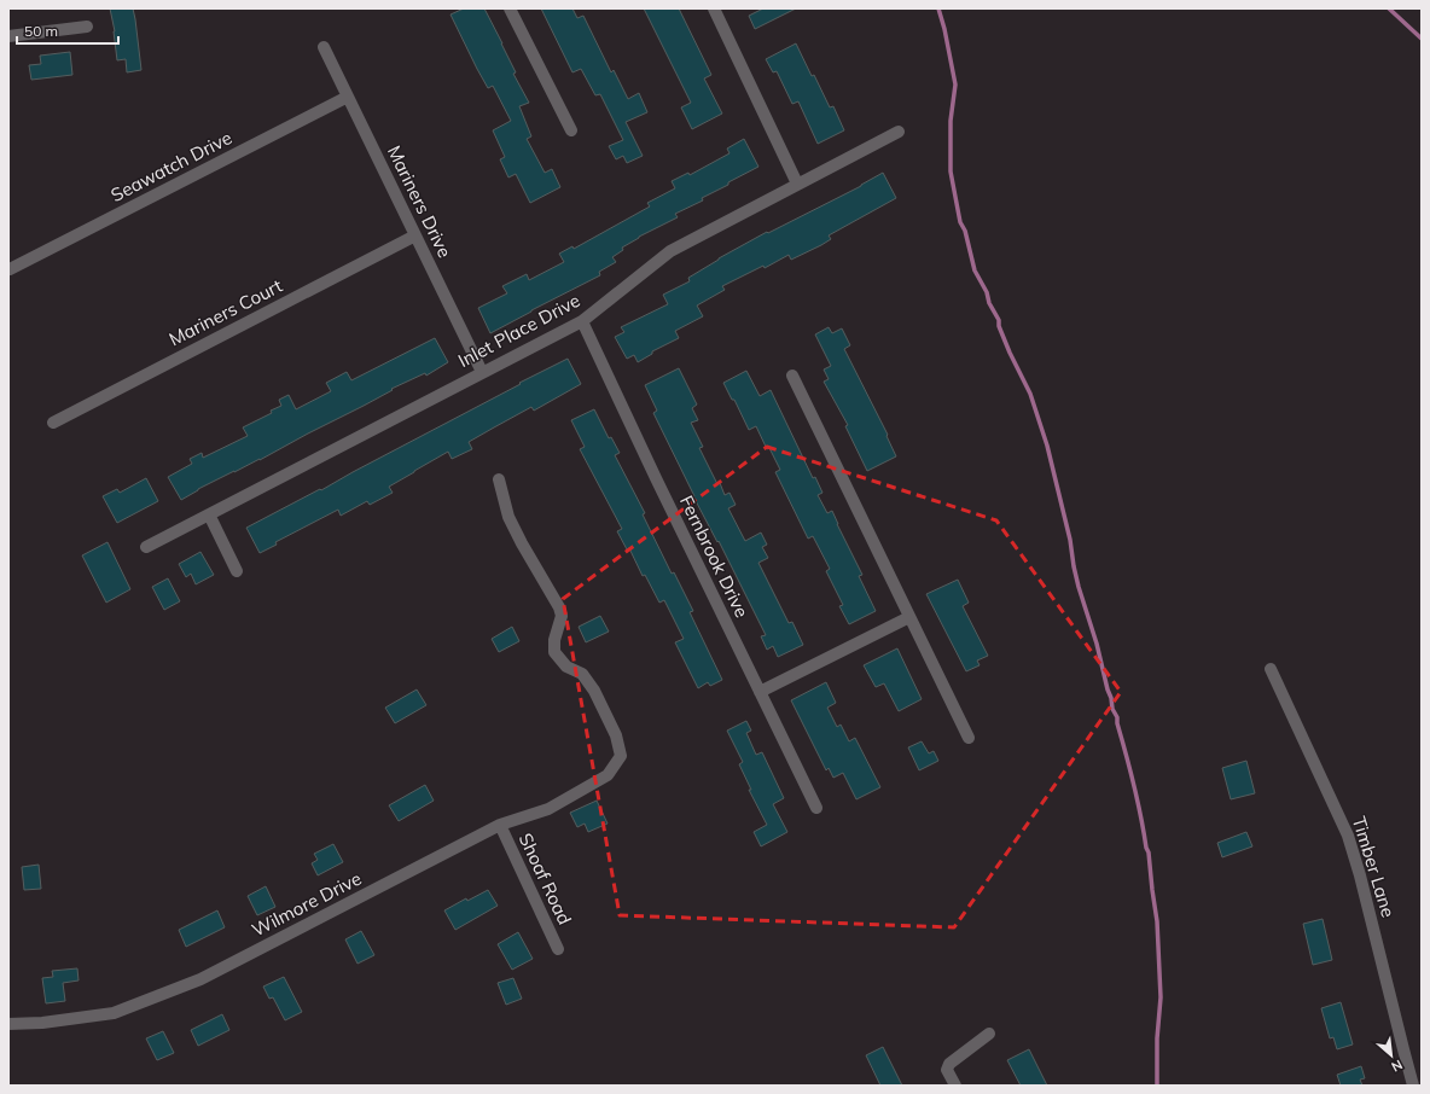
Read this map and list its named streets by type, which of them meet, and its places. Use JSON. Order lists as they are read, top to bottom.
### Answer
{
  "streets": {
    "street": [
      "Seawatch Drive",
      "Mariners Drive",
      "Mariners Court",
      "Inlet Place Drive",
      "Fernbrook Drive",
      "Timber Lane",
      "Shoaf Road",
      "Wilmore Drive"
    ]
  },
  "crossings": [
    ["Seawatch Drive", "Mariners Drive"],
    ["Mariners Drive", "Mariners Court"],
    ["Mariners Drive", "Inlet Place Drive"],
    ["Inlet Place Drive", "Fernbrook Drive"],
    ["Shoaf Road", "Wilmore Drive"]
  ],
  "scale_bar": "50 m",
  "north": "bottom right"
}
